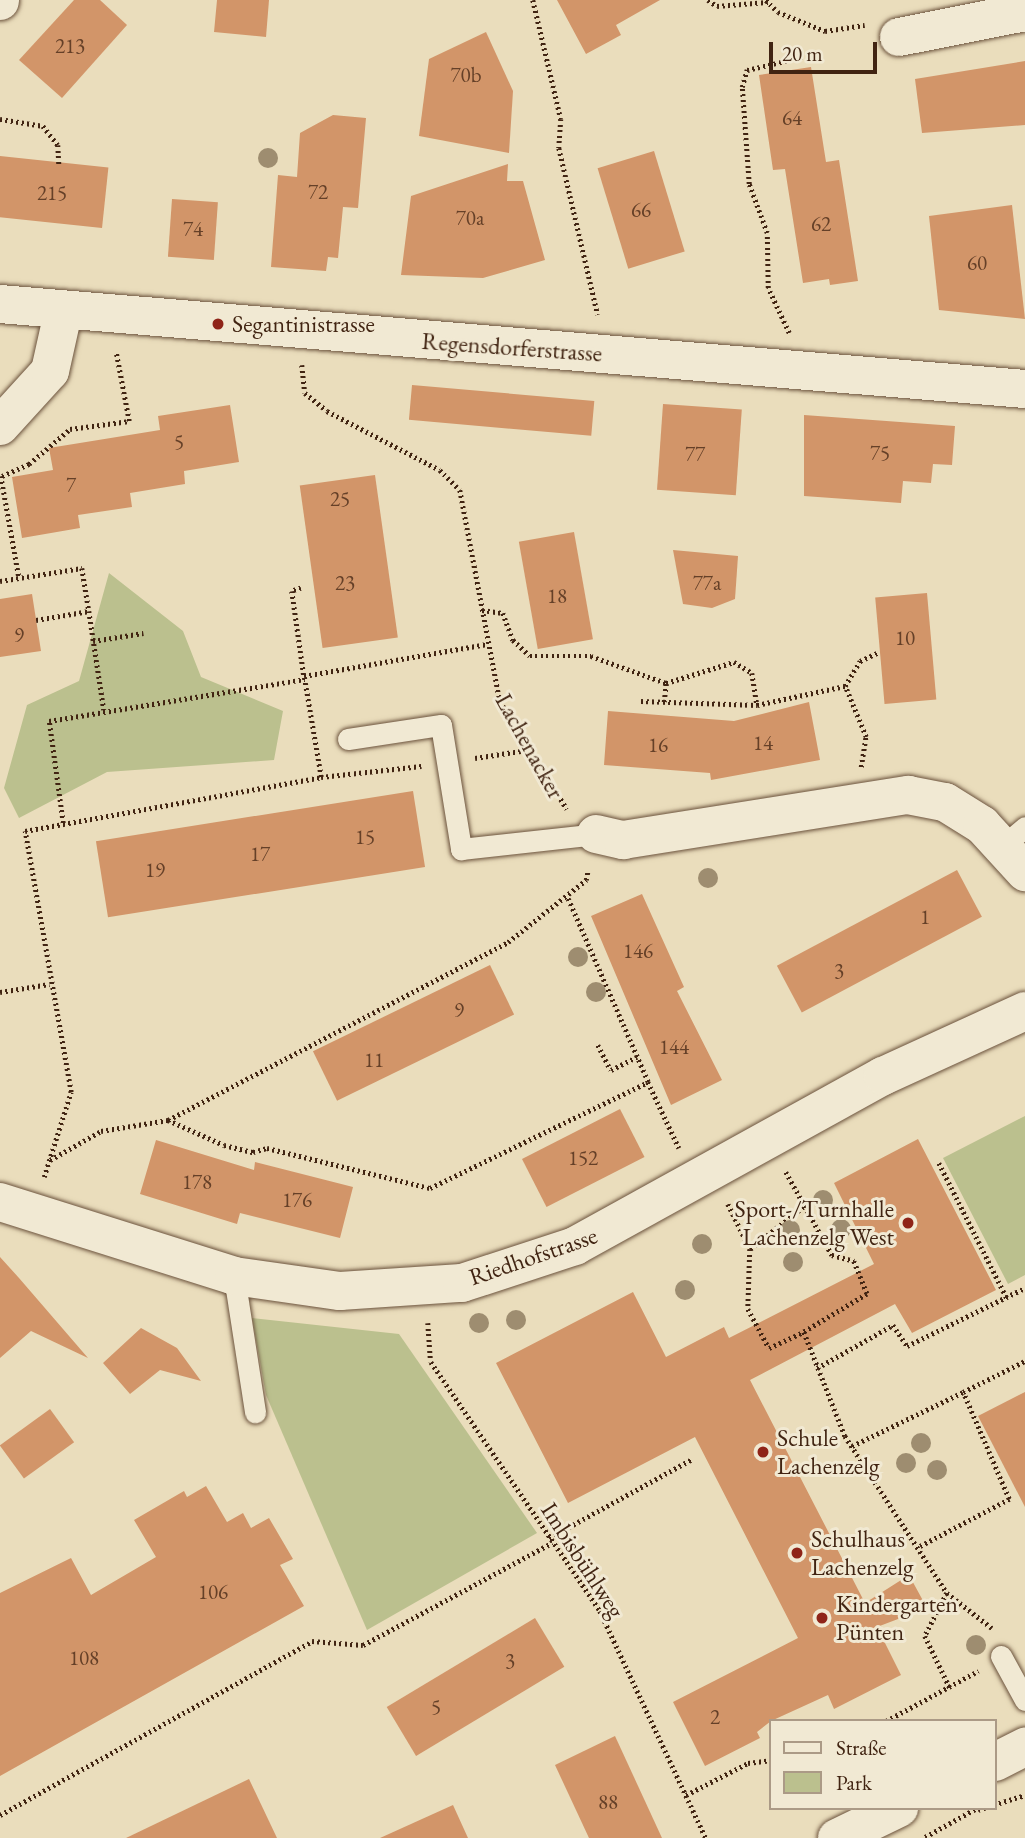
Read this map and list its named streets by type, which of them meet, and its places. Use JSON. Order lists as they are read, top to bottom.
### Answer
{
  "streets": {
    "street": ["Regensdorferstrasse", "Riedhofstrasse"],
    "path": ["Lachenacker", "Imbisbühlweg"]
  },
  "places": [
    "Segantinistrasse",
    "Sport-/Turnhalle Lachenzelg West",
    "Schule Lachenzelg",
    "Schulhaus Lachenzelg",
    "Kindergarten Pünten"
  ],
  "house_numbers": [
    "213",
    "70b",
    "64",
    "72",
    "215",
    "66",
    "70a",
    "62",
    "74",
    "60",
    "5",
    "75",
    "77",
    "7",
    "25",
    "23",
    "77a",
    "18",
    "9",
    "10",
    "14",
    "16",
    "15",
    "17",
    "19",
    "1",
    "146",
    "3",
    "9",
    "144",
    "11",
    "152",
    "178",
    "176",
    "106",
    "108",
    "3",
    "5",
    "2",
    "88"
  ],
  "legend": ["Straße", "Park"],
  "scale_bar": "20 m"
}
